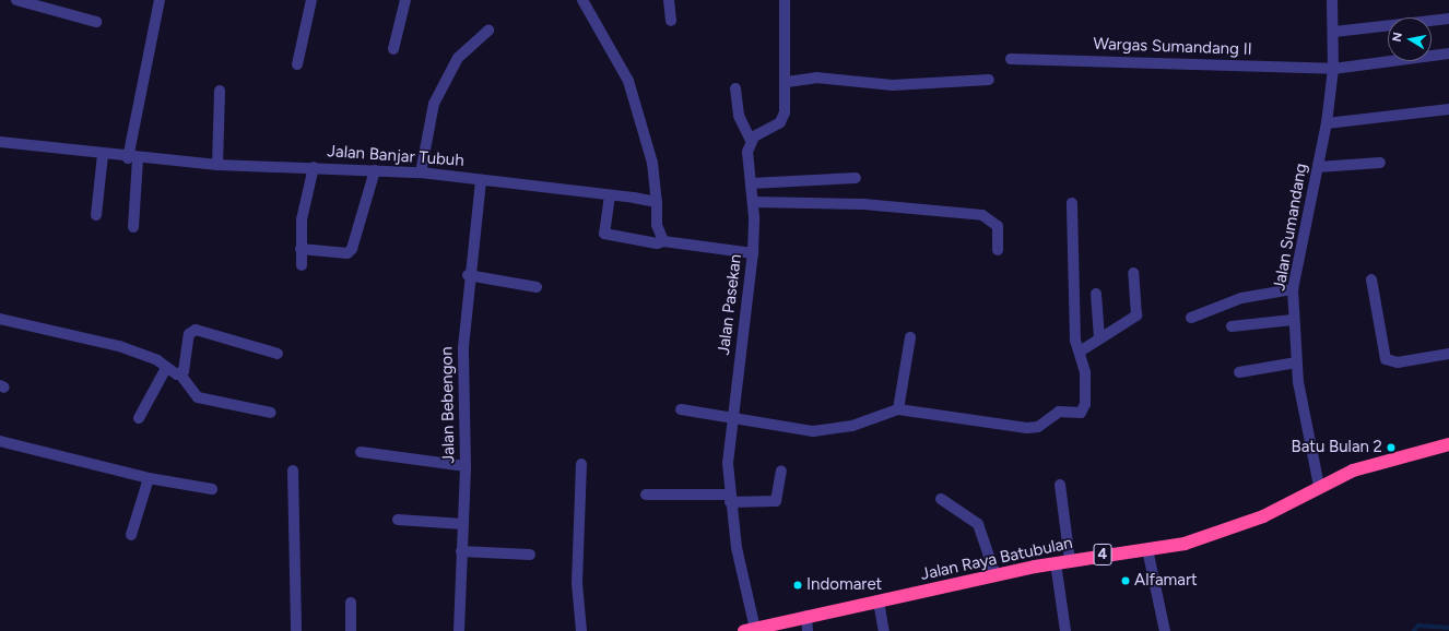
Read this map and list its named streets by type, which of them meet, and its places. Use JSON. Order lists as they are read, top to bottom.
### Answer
{
  "streets": {
    "highway": ["4", "Jalan Raya Batubulan"],
    "street": [
      "Wargas Sumandang II",
      "Jalan Banjar Tubuh",
      "Jalan Sumandang",
      "Jalan Pasekan",
      "Jalan Bebengon"
    ]
  },
  "crossings": [
    ["Wargas Sumandang II", "Jalan Sumandang"],
    ["Jalan Banjar Tubuh", "Jalan Bebengon"],
    ["Jalan Sumandang", "Jalan Raya Batubulan"],
    ["Jalan Pasekan", "Jalan Raya Batubulan"]
  ],
  "places": ["Batu Bulan 2", "Alfamart", "Indomaret"],
  "north": "left"
}
